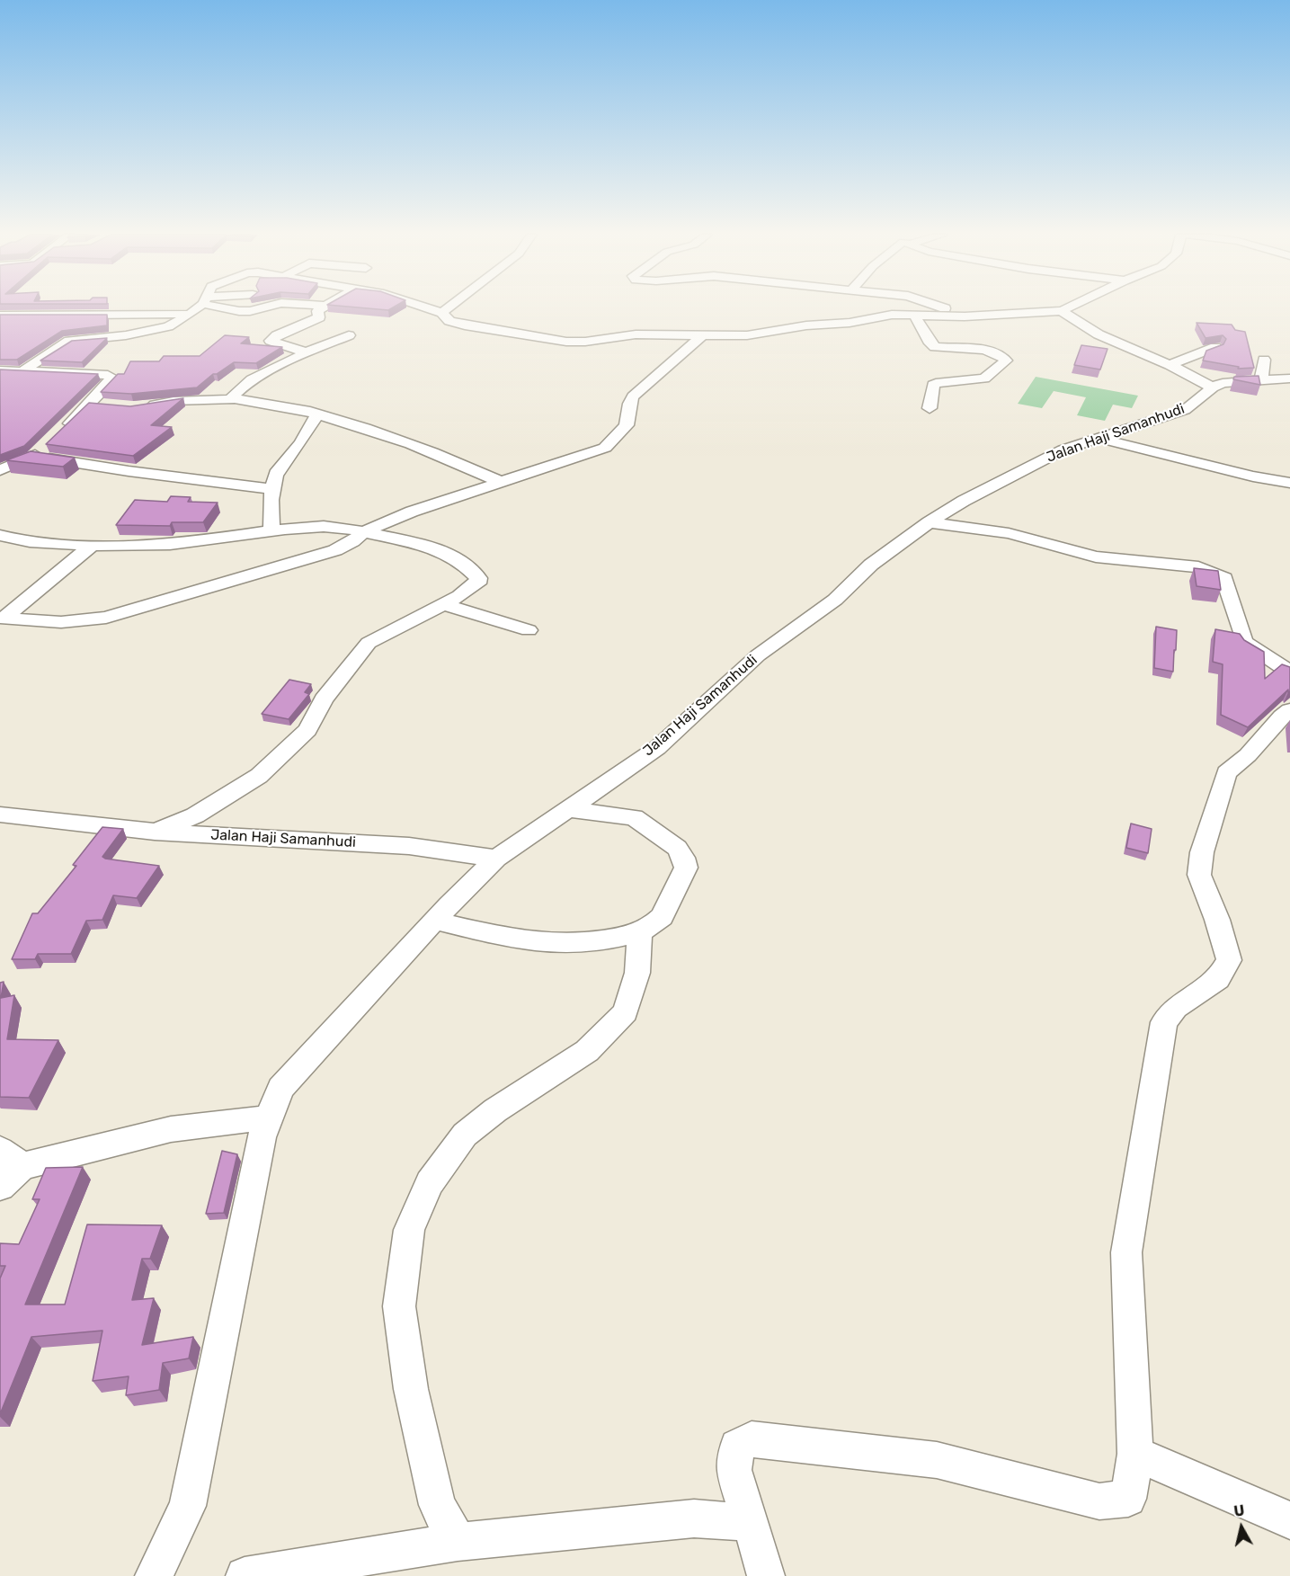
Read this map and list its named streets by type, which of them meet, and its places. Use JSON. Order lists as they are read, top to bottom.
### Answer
{
  "streets": {
    "street": ["Jalan Haji Samanhudi"]
  },
  "north": "top"
}
